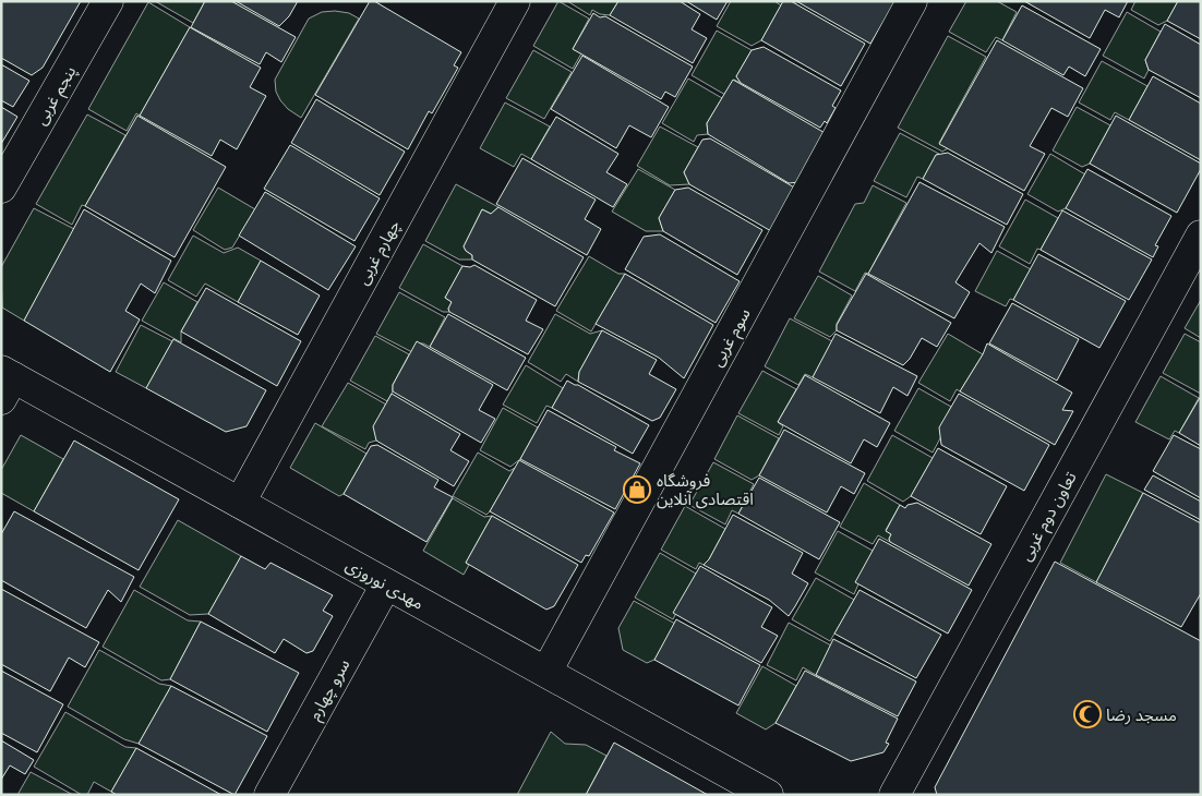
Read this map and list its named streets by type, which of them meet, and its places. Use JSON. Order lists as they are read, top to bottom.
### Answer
{
  "streets": {
    "street": [
      "پنجم غربی",
      "چهارم غربی",
      "سوم غربی",
      "تعاون دوم غربی",
      "مهدی نوروزی",
      "سرو چهارم"
    ]
  },
  "crossings": [
    ["چهارم غربی", "مهدی نوروزی"],
    ["سوم غربی", "مهدی نوروزی"],
    ["مهدی نوروزی", "سرو چهارم"]
  ],
  "places": {
    "shop": ["فروشگاه اقتصادی آنلاین"],
    "mosque": ["مسجد رضا"]
  }
}
